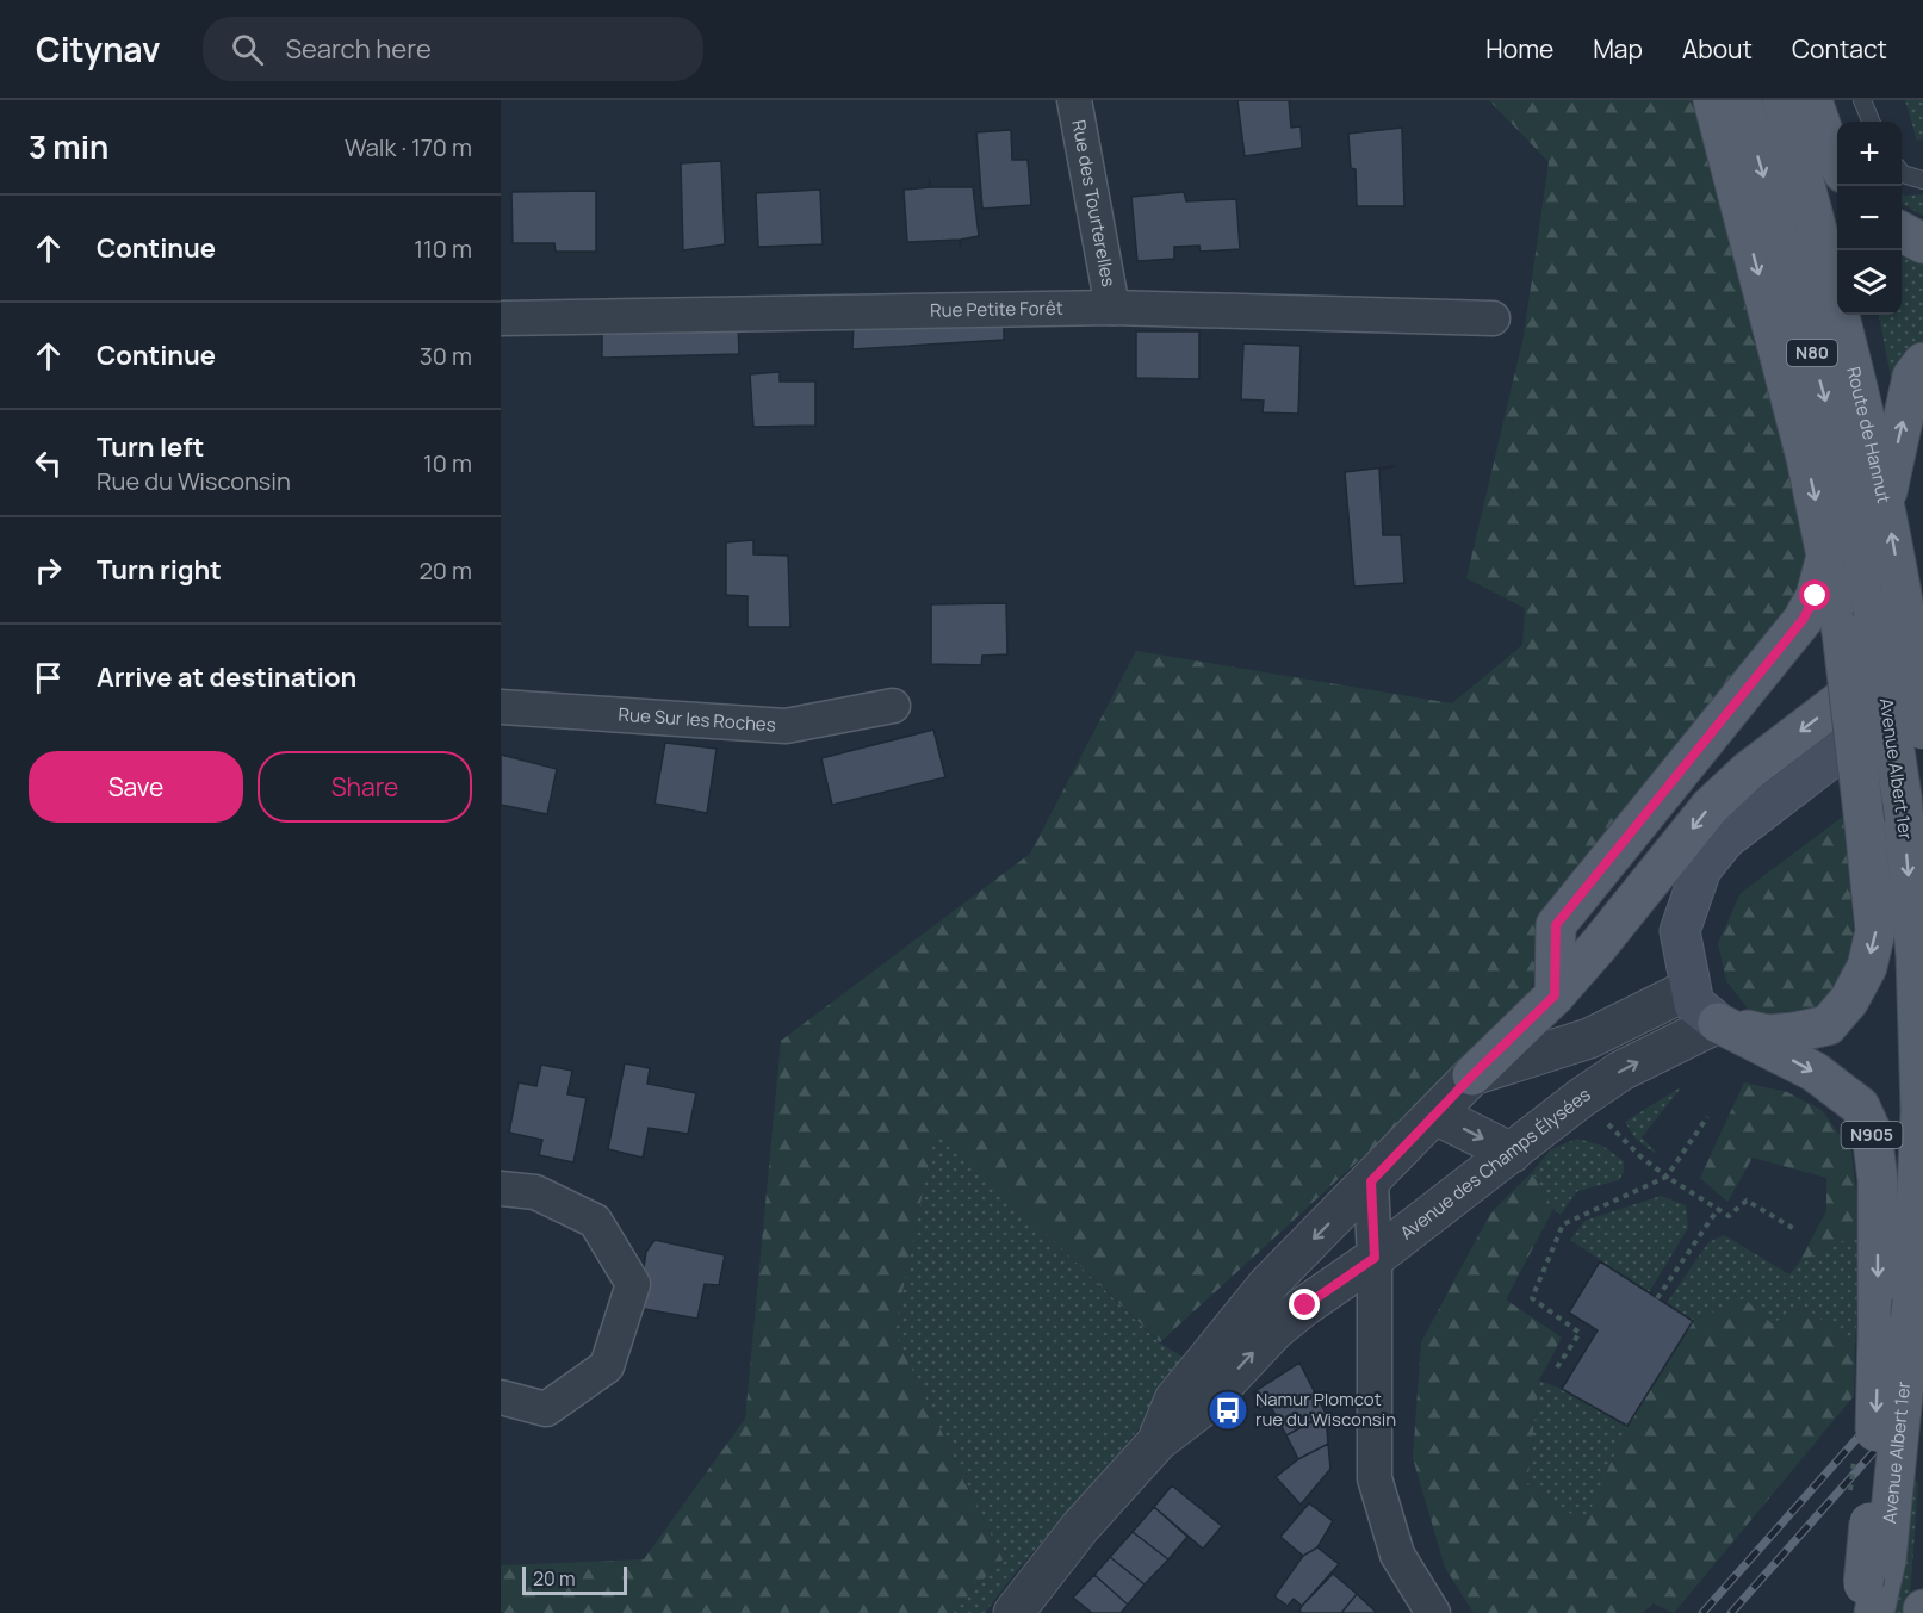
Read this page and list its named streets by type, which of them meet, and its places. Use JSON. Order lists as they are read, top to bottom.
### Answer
{
  "streets": {
    "main road": [
      "N80",
      "Route de Hannut",
      "Avenue Albert 1er",
      "N905"
    ],
    "street": [
      "Rue des Tourterelles",
      "Rue Petite Forêt",
      "Rue Sur les Roches",
      "Avenue des Champs Élysées"
    ]
  },
  "crossings": [
    ["Rue des Tourterelles", "Rue Petite Forêt"],
    ["Route de Hannut", "Avenue Albert 1er"],
    ["Avenue Albert 1er", "N905"],
    ["N905", "Avenue des Champs Élysées"]
  ],
  "one_way": ["Avenue Albert 1er"],
  "places": {
    "bus stop": ["Namur Plomcot rue du Wisconsin"]
  },
  "scale_bar": "20 m",
  "page": {
    "header": "Citynav",
    "search": "Search here",
    "nav": [
      "Home",
      "Map",
      "About",
      "Contact"
    ],
    "heading": ["3 min", "Walk · 170 m"],
    "map_buttons": ["+", "−"],
    "list": [
      ["Continue", "110 m"],
      ["Continue", "30 m"],
      ["Turn left", "Rue du Wisconsin", "10 m"],
      ["Turn right", "20 m"],
      "Arrive at destination"
    ],
    "buttons": ["Save", "Share"],
    "scale": "20 m"
  }
}
